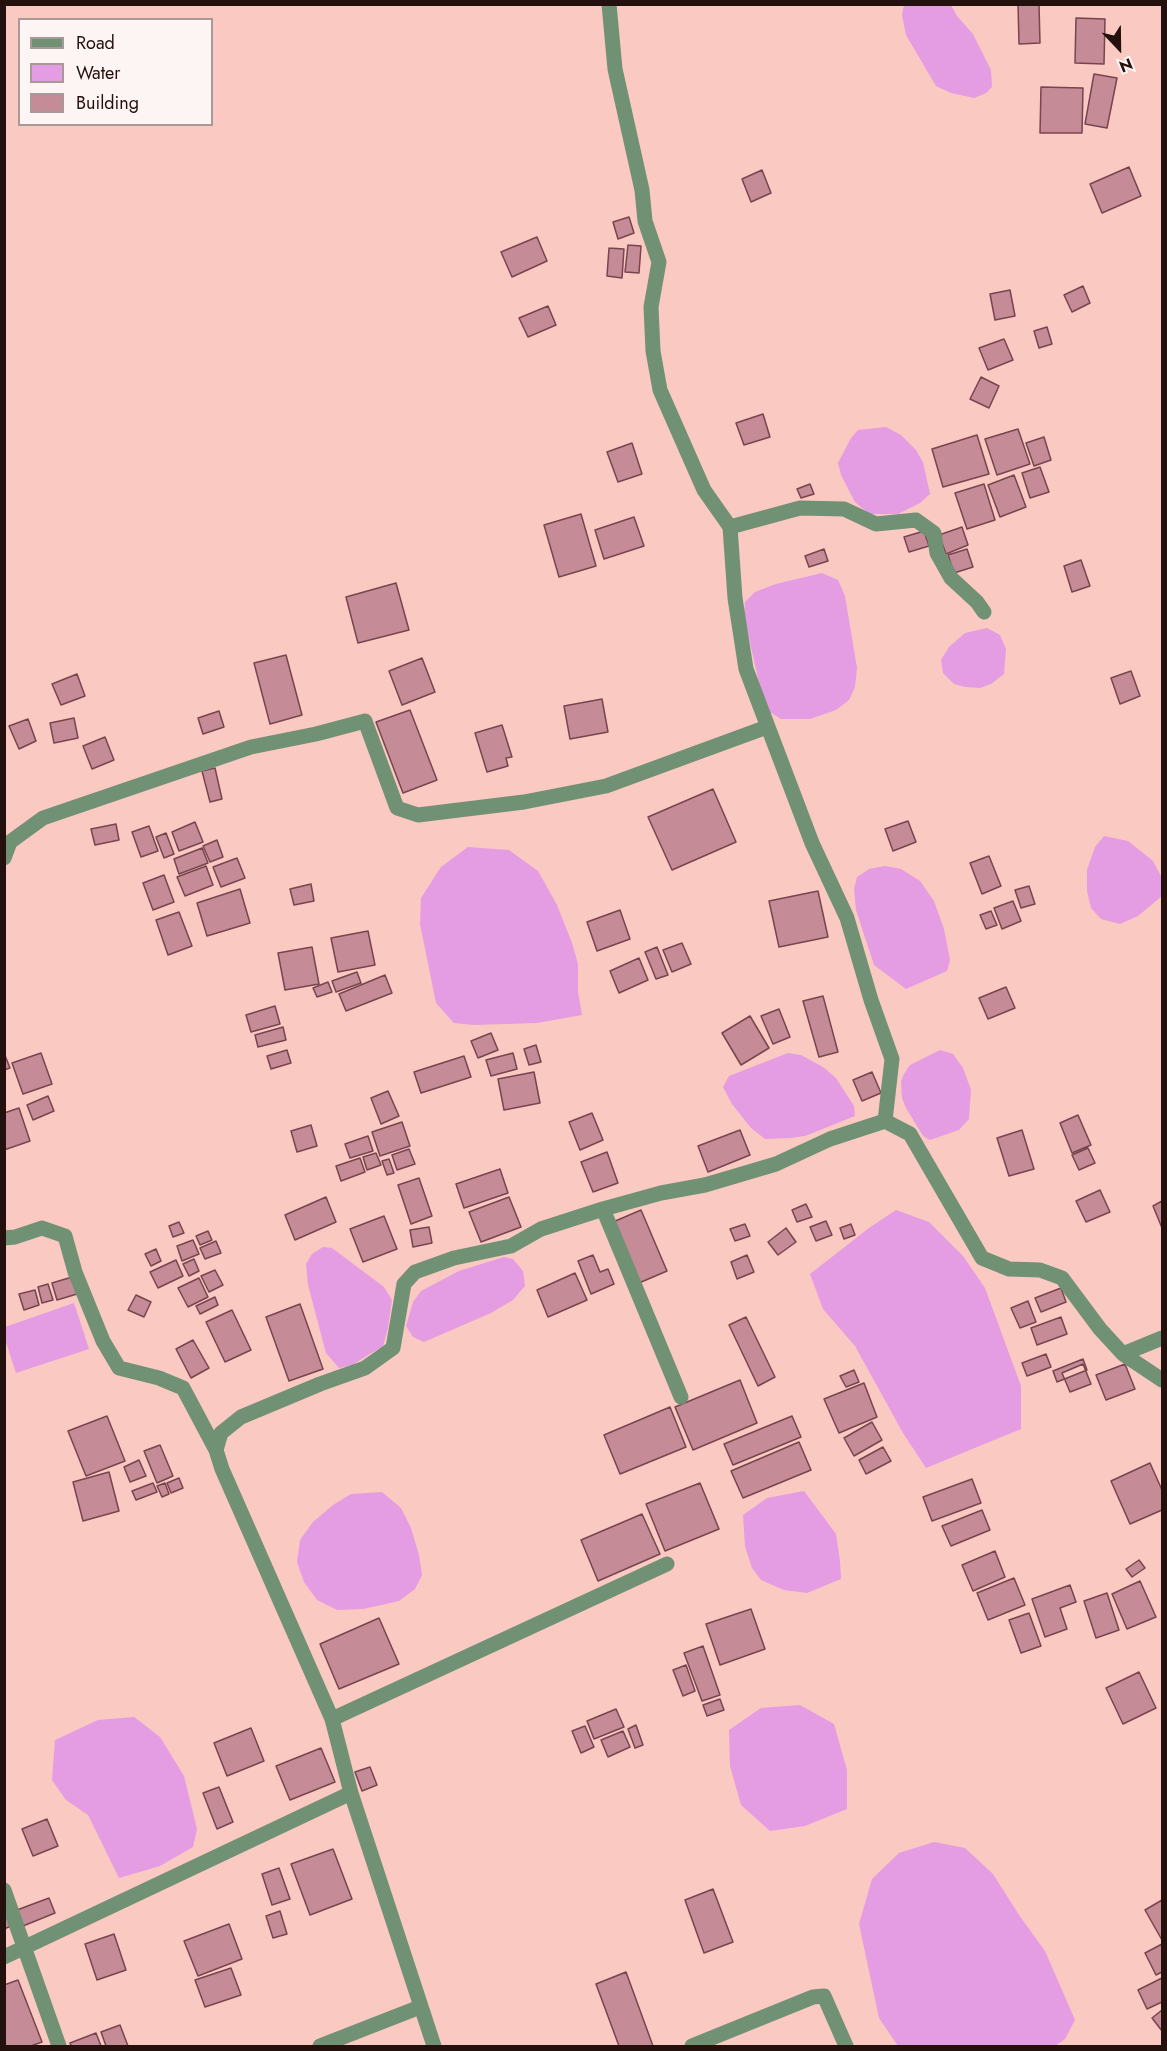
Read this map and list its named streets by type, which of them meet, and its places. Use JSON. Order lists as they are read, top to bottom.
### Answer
{
  "legend": ["Road", "Water", "Building"],
  "north": "bottom"
}
